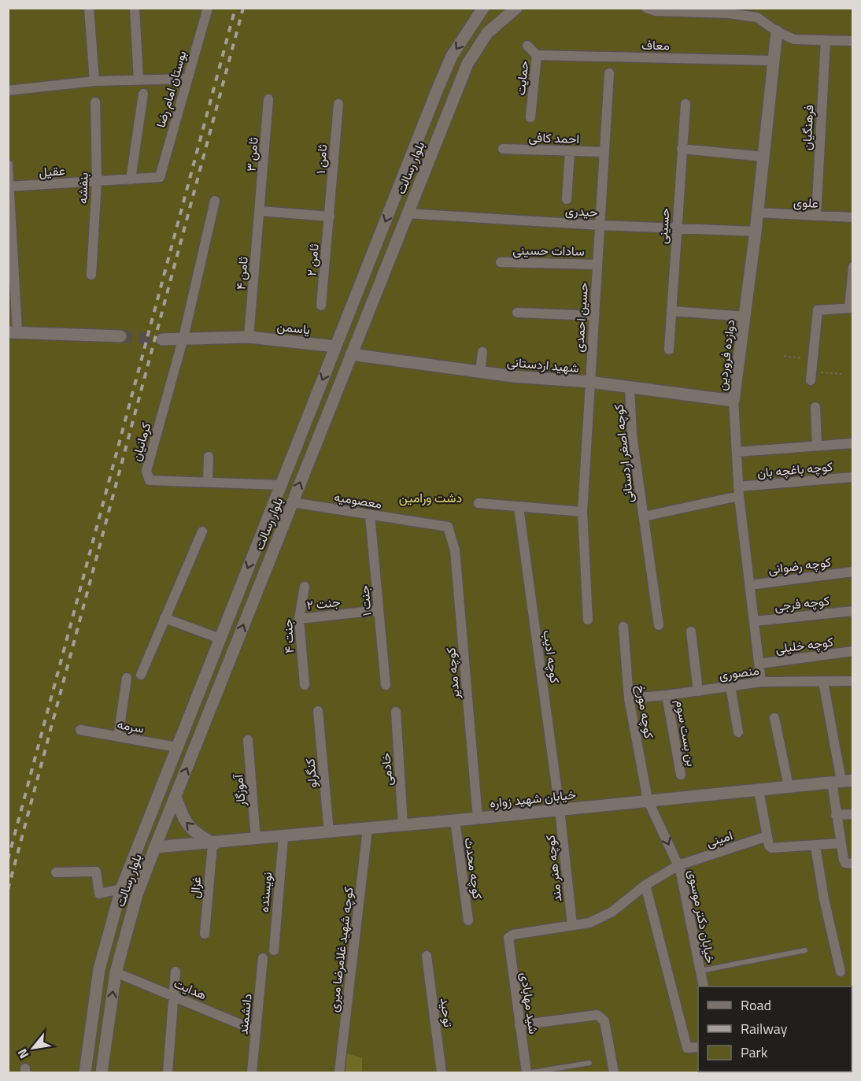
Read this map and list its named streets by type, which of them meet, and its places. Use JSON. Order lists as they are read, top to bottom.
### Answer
{
  "streets": {
    "main road": [
      "بلوار رسالت",
      "یاسمن",
      "دوازده فروردین",
      "شهید اردستانی",
      "خیابان شهید زواره"
    ],
    "street": [
      "معاف",
      "حمایت",
      "بوستان امام رضا",
      "فرهنگیان",
      "احمد کافی",
      "ثامن ۳",
      "ثامن ۱",
      "عقیل",
      "بنفشه",
      "علوی",
      "حیدری",
      "حسینی",
      "سادات حسینی",
      "ثامن ۲",
      "ثامن ۴",
      "حسین احمدی",
      "کرمانیان",
      "کوچه اصغر اردستانی",
      "کوچه باغچه بان",
      "معصومیه",
      "کوچه رضوانی",
      "جنت ۱",
      "جنت ۲",
      "کوچه فرجی",
      "جنت ۴",
      "کوچه خلیلی",
      "کوچه ادیب",
      "منصوری",
      "کوچه مدیر",
      "کوچه مورخ",
      "سرمه",
      "بن بست سوم",
      "خادمی",
      "کنگرلو",
      "آموزگار",
      "امینی",
      "کوچه محدث",
      "کوچه هنر مند",
      "غزال",
      "نویسنده",
      "خیابان دکتر موسوی",
      "کوچه شهید غلامرضا میری",
      "هدایت",
      "شید مهابادی",
      "توحید",
      "دانشمند"
    ]
  },
  "crossings": [
    ["معاف", "حمایت"],
    ["معاف", "دوازده فروردین"],
    ["بوستان امام رضا", "عقیل"],
    ["فرهنگیان", "علوی"],
    ["احمد کافی", "حسین احمدی"],
    ["ثامن ۳", "ثامن ۴"],
    ["ثامن ۱", "ثامن ۲"],
    ["بلوار رسالت", "حیدری"],
    ["بلوار رسالت", "یاسمن"],
    ["بلوار رسالت", "شهید اردستانی"],
    ["بلوار رسالت", "کرمانیان"],
    ["بلوار رسالت", "معصومیه"],
    ["بلوار رسالت", "سرمه"],
    ["بلوار رسالت", "خیابان شهید زواره"],
    ["بلوار رسالت", "هدایت"],
    ["عقیل", "بنفشه"],
    ["علوی", "دوازده فروردین"],
    ["حیدری", "حسینی"],
    ["حیدری", "حسین احمدی"],
    ["حیدری", "دوازده فروردین"],
    ["سادات حسینی", "حسین احمدی"],
    ["ثامن ۴", "یاسمن"],
    ["حسین احمدی", "شهید اردستانی"],
    ["یاسمن", "کرمانیان"],
    ["دوازده فروردین", "شهید اردستانی"],
    ["دوازده فروردین", "کوچه اصغر اردستانی"],
    ["دوازده فروردین", "کوچه باغچه بان"],
    ["دوازده فروردین", "کوچه رضوانی"],
    ["دوازده فروردین", "کوچه فرجی"],
    ["دوازده فروردین", "کوچه خلیلی"],
    ["دوازده فروردین", "منصوری"],
    ["شهید اردستانی", "کوچه اصغر اردستانی"],
    ["کوچه اصغر اردستانی", "کوچه باغچه بان"],
    ["معصومیه", "جنت ۱"],
    ["معصومیه", "کوچه مدیر"],
    ["جنت ۱", "جنت ۲"],
    ["جنت ۲", "جنت ۴"],
    ["کوچه ادیب", "خیابان شهید زواره"],
    ["کوچه ادیب", "کوچه هنر مند"],
    ["منصوری", "کوچه مورخ"],
    ["منصوری", "بن بست سوم"],
    ["کوچه مدیر", "خیابان شهید زواره"],
    ["کوچه مورخ", "خیابان شهید زواره"],
    ["کوچه مورخ", "خیابان دکتر موسوی"],
    ["خادمی", "خیابان شهید زواره"],
    ["کنگرلو", "خیابان شهید زواره"],
    ["آموزگار", "خیابان شهید زواره"],
    ["خیابان شهید زواره", "کوچه محدث"],
    ["خیابان شهید زواره", "کوچه هنر مند"],
    ["خیابان شهید زواره", "غزال"],
    ["خیابان شهید زواره", "نویسنده"],
    ["خیابان شهید زواره", "خیابان دکتر موسوی"],
    ["خیابان شهید زواره", "کوچه شهید غلامرضا میری"],
    ["امینی", "کوچه هنر مند"],
    ["امینی", "خیابان دکتر موسوی"],
    ["امینی", "شید مهابادی"],
    ["هدایت", "دانشمند"]
  ],
  "one_way": ["خیابان دکتر موسوی"],
  "parks": ["دشت ورامین"],
  "legend": ["Road", "Railway", "Park"],
  "north": "bottom left"
}
